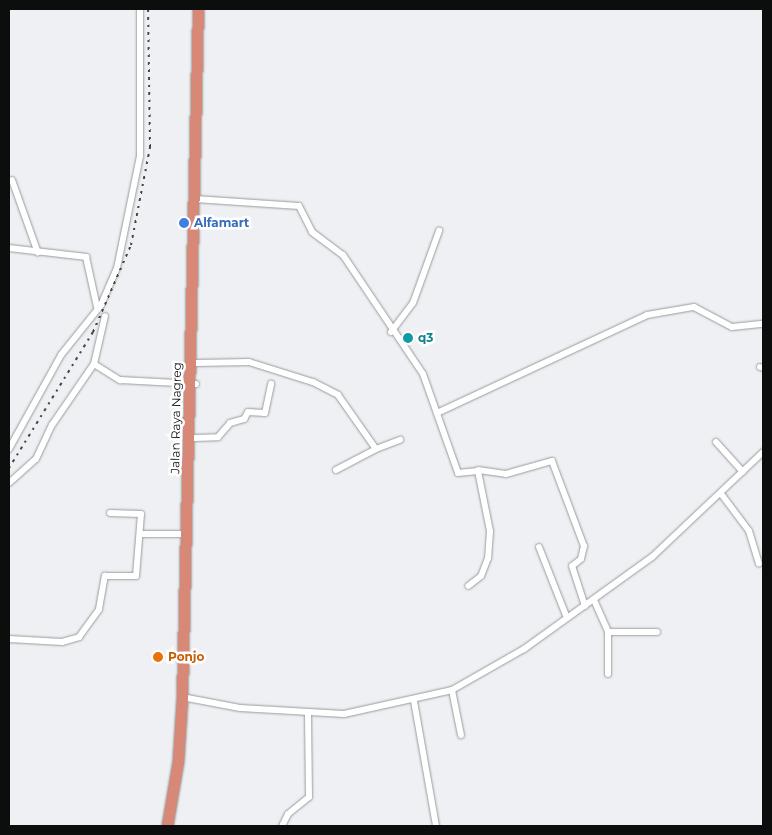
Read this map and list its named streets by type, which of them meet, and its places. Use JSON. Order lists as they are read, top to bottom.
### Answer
{
  "streets": {
    "highway": ["Jalan Raya Nagreg"]
  },
  "places": ["Alfamart", "q3", "Ponjo"]
}
